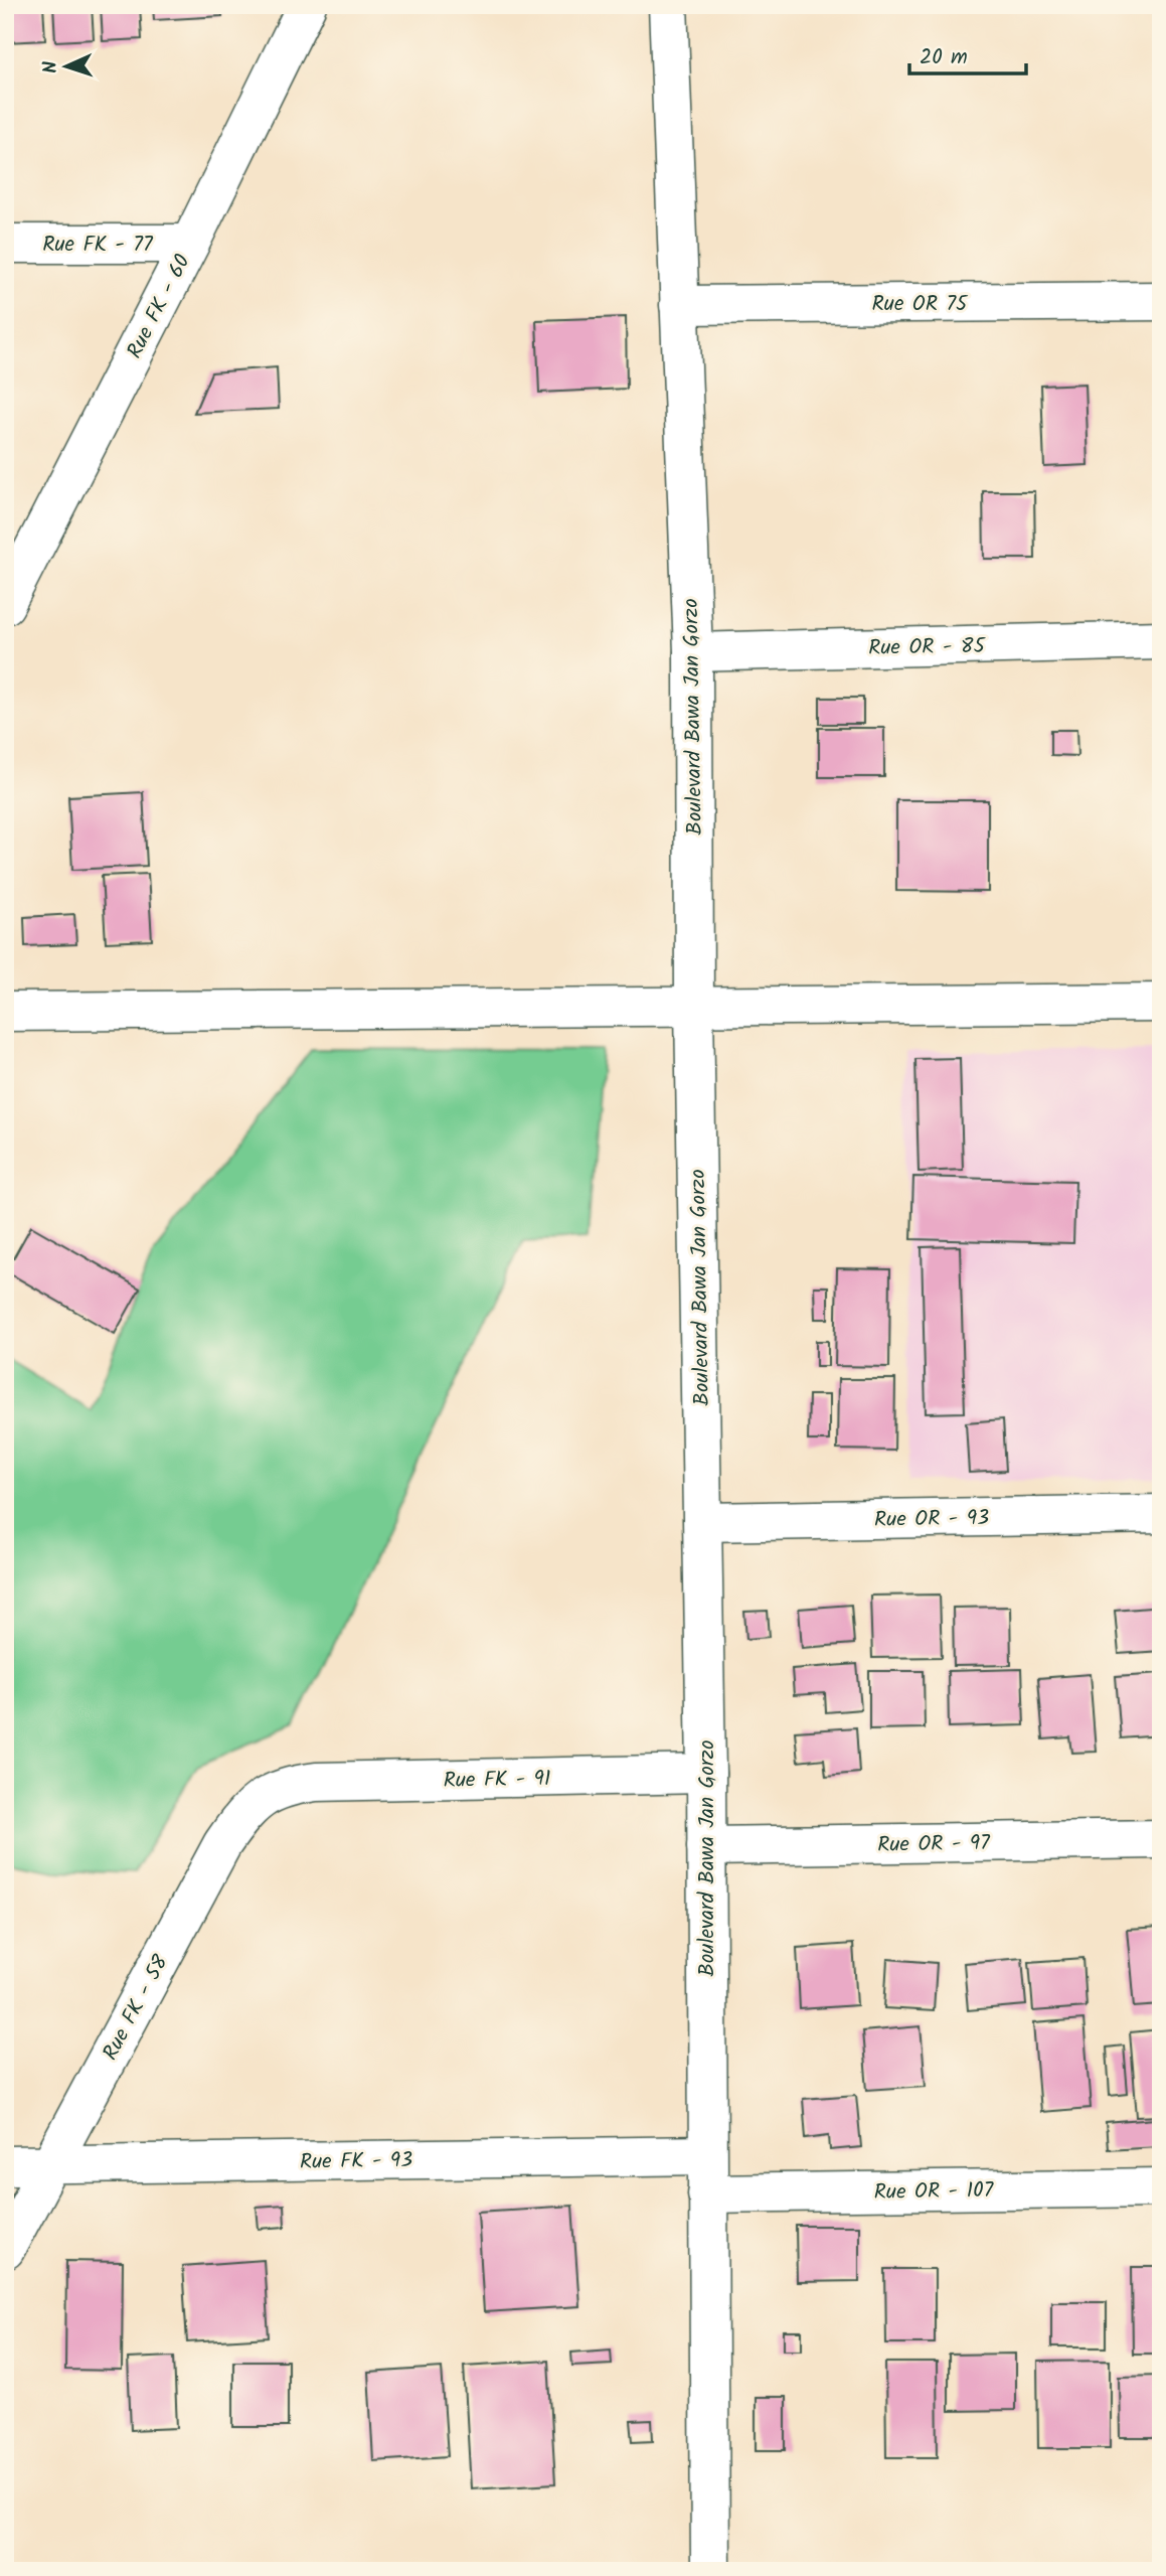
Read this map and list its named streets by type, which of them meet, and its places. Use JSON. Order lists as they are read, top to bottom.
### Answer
{
  "streets": {
    "street": [
      "Rue FK - 77",
      "Rue OR 75",
      "Rue FK - 60",
      "Rue OR - 85",
      "Boulevard Bawa Jan Gorzo",
      "Rue OR - 93",
      "Rue FK - 91",
      "Rue OR - 97",
      "Rue FK - 58",
      "Rue FK - 93",
      "Rue OR - 107"
    ]
  },
  "crossings": [
    ["Rue FK - 77", "Rue FK - 60"],
    ["Rue OR 75", "Boulevard Bawa Jan Gorzo"],
    ["Rue OR - 85", "Boulevard Bawa Jan Gorzo"],
    ["Boulevard Bawa Jan Gorzo", "Rue OR - 93"],
    ["Boulevard Bawa Jan Gorzo", "Rue FK - 91"],
    ["Boulevard Bawa Jan Gorzo", "Rue OR - 97"],
    ["Boulevard Bawa Jan Gorzo", "Rue FK - 93"],
    ["Boulevard Bawa Jan Gorzo", "Rue OR - 107"],
    ["Rue FK - 91", "Rue FK - 58"],
    ["Rue FK - 58", "Rue FK - 93"]
  ],
  "scale_bar": "20 m",
  "north": "left"
}
